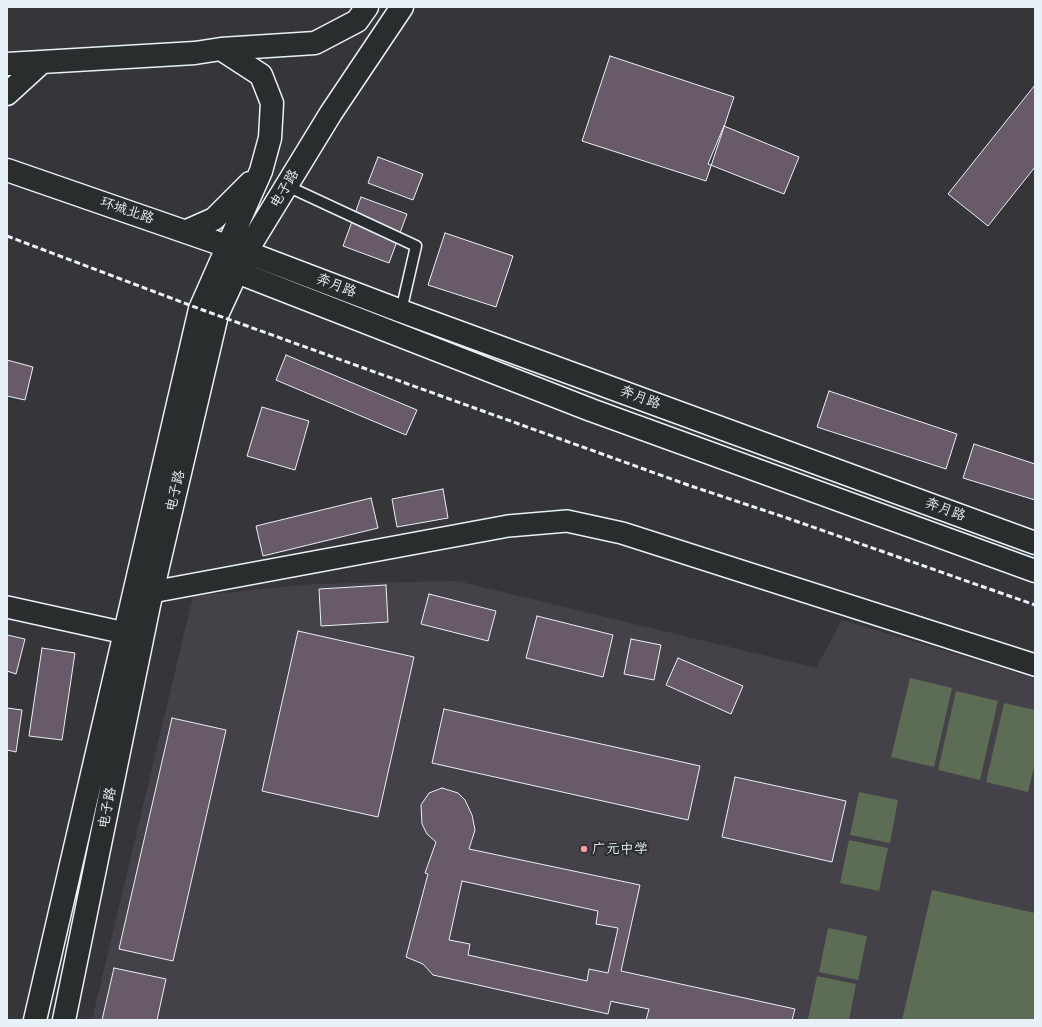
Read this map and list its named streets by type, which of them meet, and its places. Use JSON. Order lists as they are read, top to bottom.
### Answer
{
  "streets": {
    "main road": ["电子路", "环城北路", "奔月路"]
  },
  "crossings": [
    ["电子路", "环城北路"],
    ["电子路", "奔月路"],
    ["环城北路", "奔月路"]
  ],
  "places": ["广元中学"]
}
